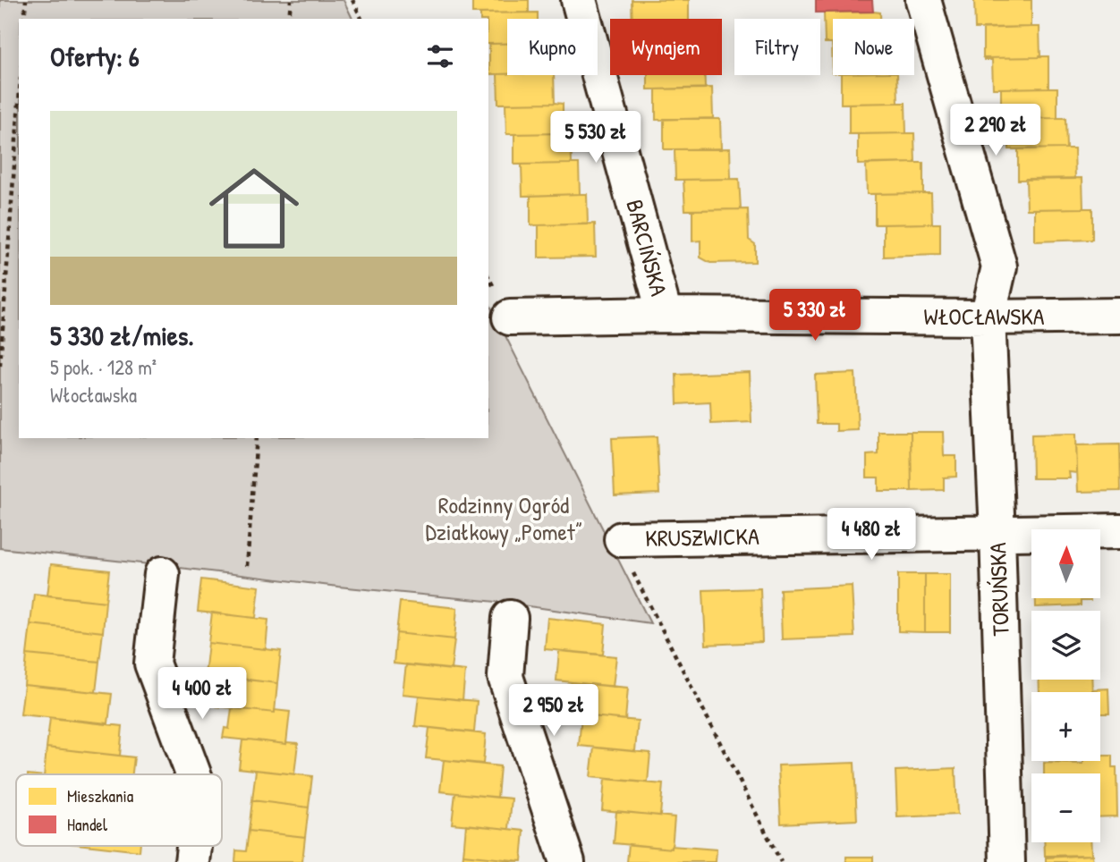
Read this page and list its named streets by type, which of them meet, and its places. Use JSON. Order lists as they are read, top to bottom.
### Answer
{
  "streets": {
    "street": [
      "BARCIŃSKA",
      "WŁOCŁAWSKA",
      "KRUSZWICKA",
      "TORUŃSKA"
    ]
  },
  "crossings": [
    ["BARCIŃSKA", "WŁOCŁAWSKA"],
    ["WŁOCŁAWSKA", "TORUŃSKA"],
    ["KRUSZWICKA", "TORUŃSKA"]
  ],
  "parks": ["Rodzinny Ogród Działkowy „Pomet”"],
  "legend": ["Mieszkania", "Handel"],
  "north": "top",
  "page": {
    "chip": [
      "Kupno",
      "Wynajem",
      "Filtry",
      "Nowe"
    ],
    "heading": "Oferty: 6",
    "list": [
      {
        "name": "5 330 zł/mies.",
        "note": "5 pok. · 128 m² · Włocławska"
      }
    ],
    "price": [
      "2 290 zł",
      "5 530 zł",
      "5 330 zł",
      "4 480 zł",
      "4 400 zł",
      "2 950 zł"
    ],
    "map_buttons": ["+", "−"]
  }
}
